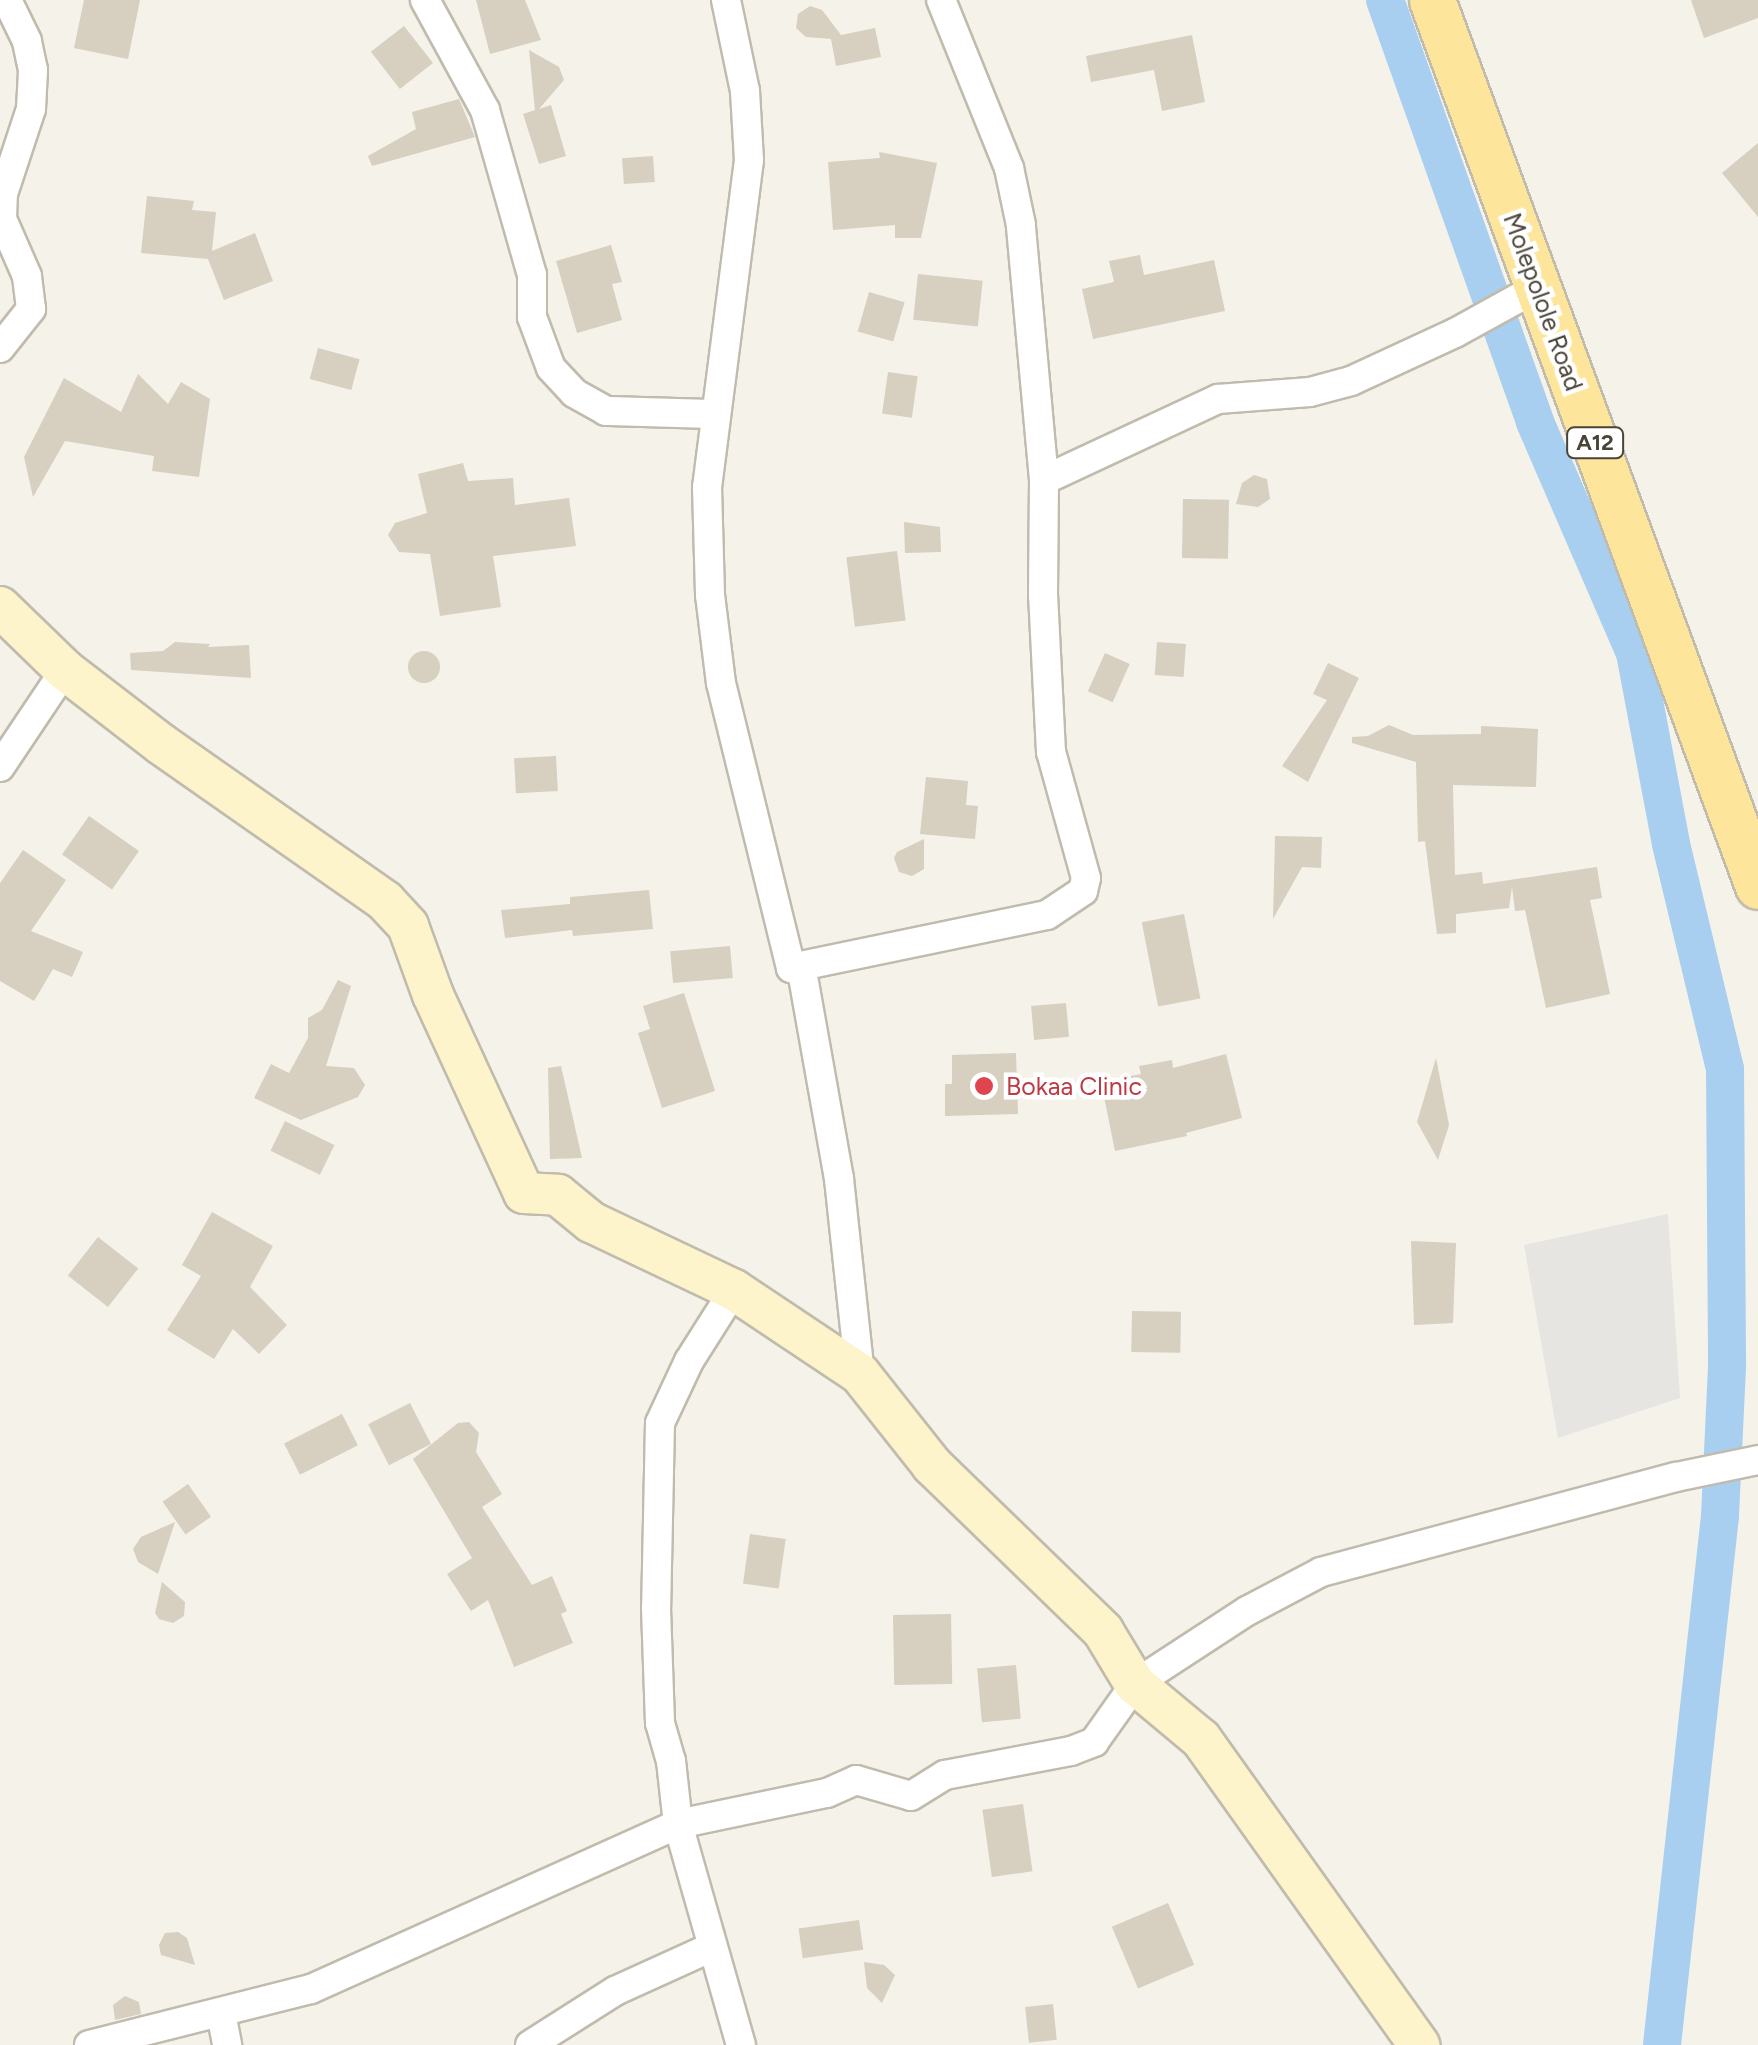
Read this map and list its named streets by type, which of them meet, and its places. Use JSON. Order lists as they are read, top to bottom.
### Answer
{
  "streets": {
    "main road": ["Molepolole Road", "A12"]
  },
  "places": ["Bokaa Clinic"]
}
